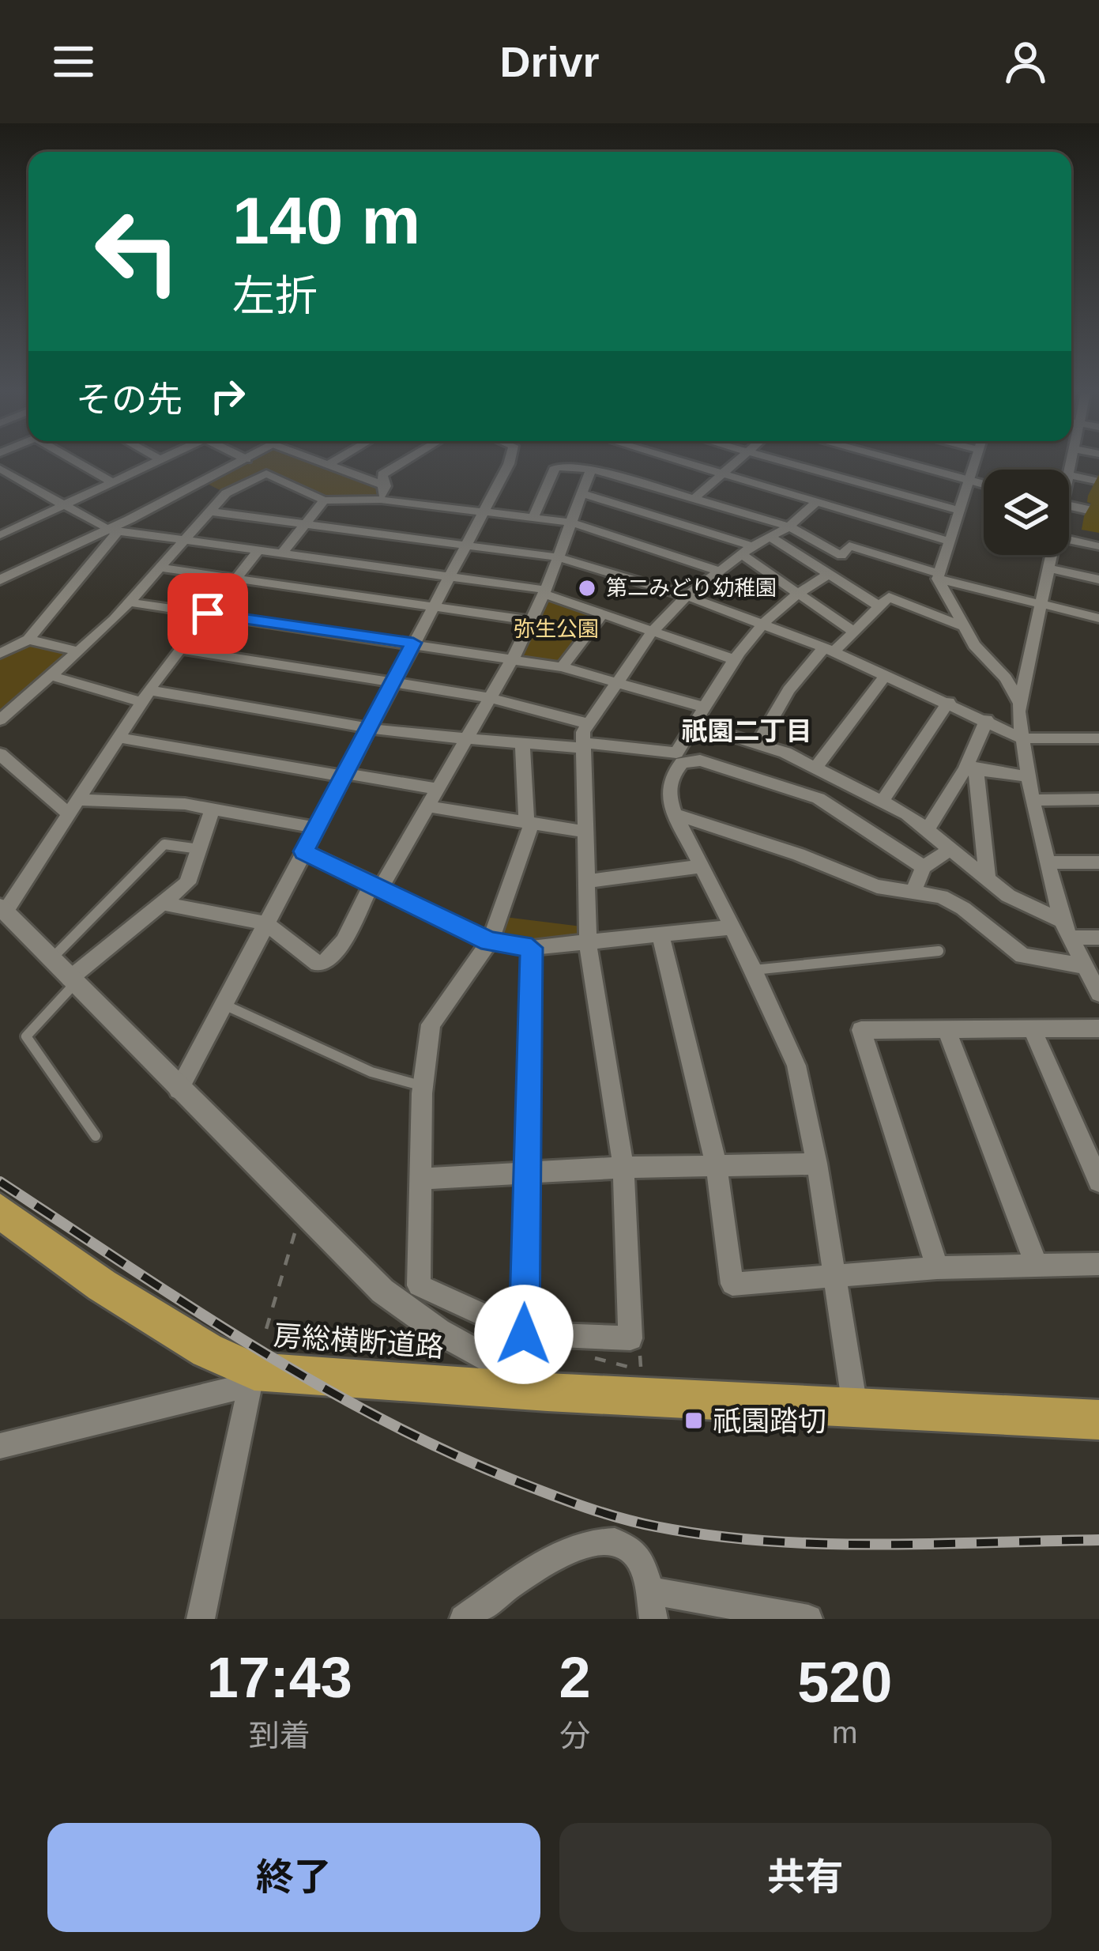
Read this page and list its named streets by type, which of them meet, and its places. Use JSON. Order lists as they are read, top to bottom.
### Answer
{
  "streets": {
    "highway": ["房総横断道路"]
  },
  "districts": ["祇園二丁目"],
  "parks": ["弥生公園"],
  "places": {
    "other": ["第二みどり幼稚園"],
    "transit": ["祇園踏切"]
  },
  "page": {
    "header": "Drivr",
    "turn": ["140 m", "左折"],
    "then": "その先",
    "eta": [
      "17:43",
      "到着",
      "2",
      "分",
      "520",
      "m"
    ],
    "buttons": ["終了", "共有"]
  }
}
